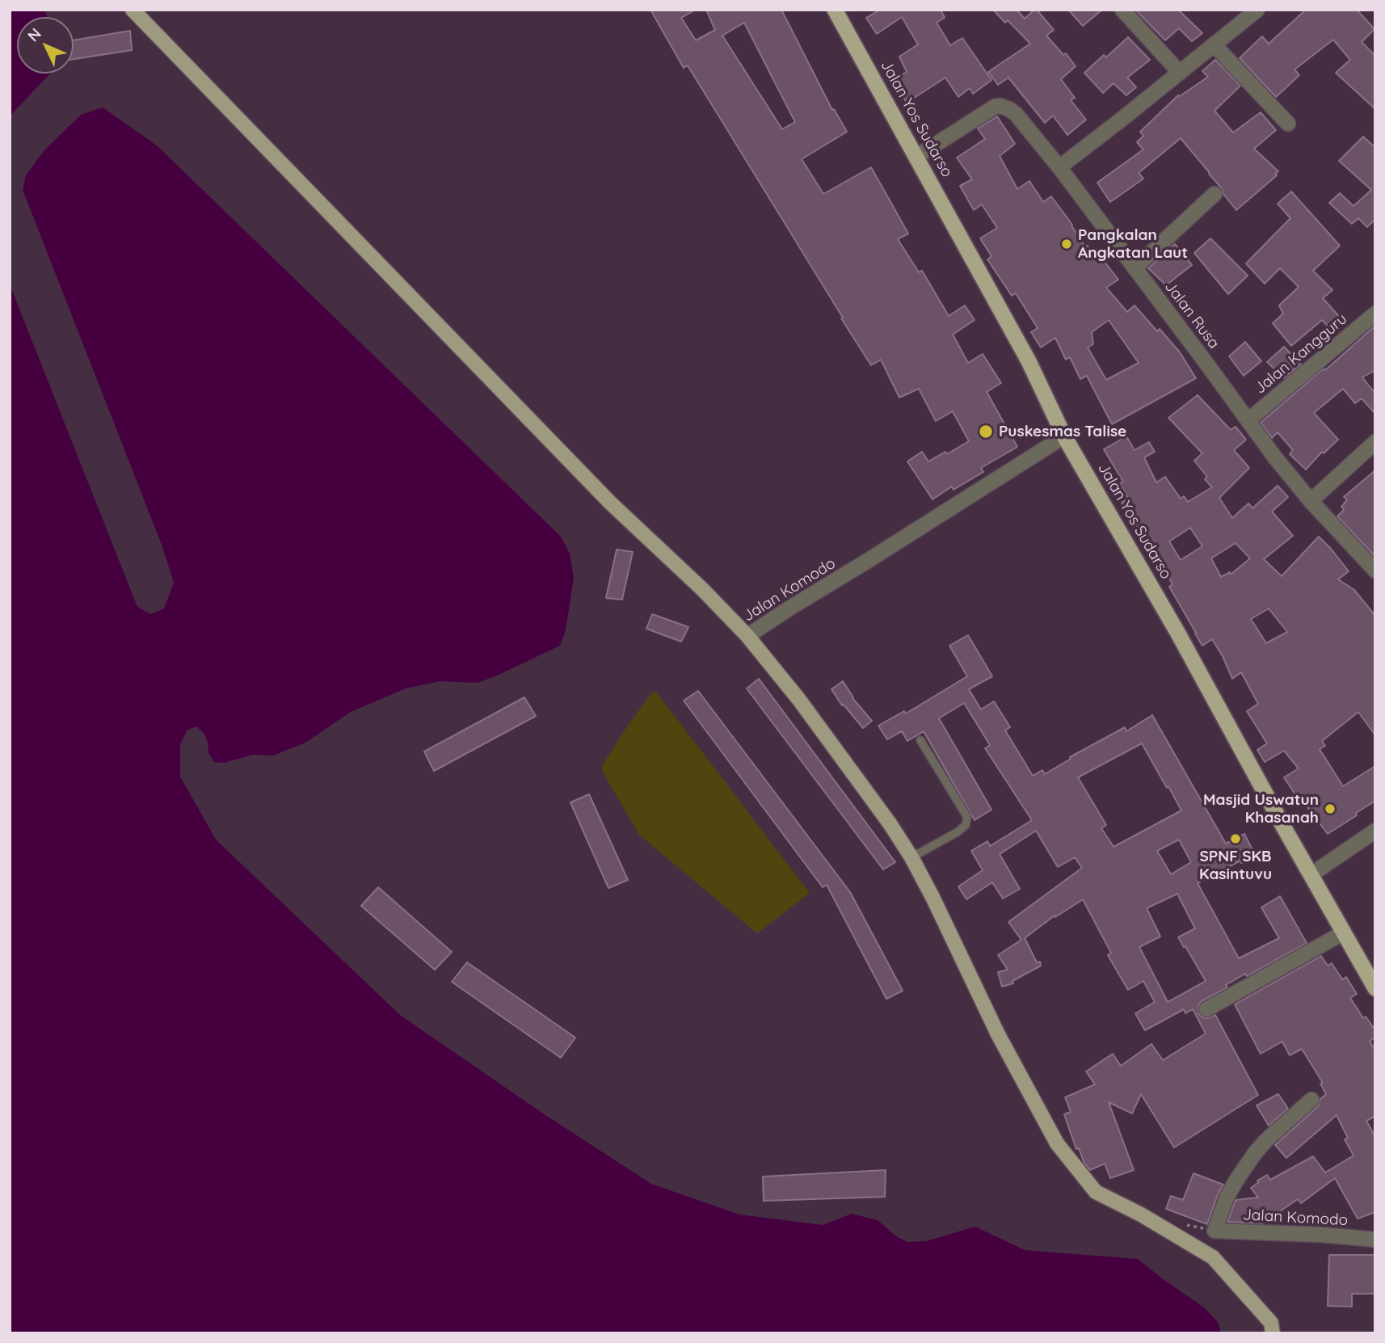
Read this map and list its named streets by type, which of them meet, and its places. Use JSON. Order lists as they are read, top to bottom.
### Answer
{
  "streets": {
    "highway": ["Jalan Yos Sudarso"],
    "main road": ["Jalan Komodo"],
    "street": ["Jalan Rusa", "Jalan Kangguru"]
  },
  "crossings": [
    ["Jalan Yos Sudarso", "Jalan Rusa"],
    ["Jalan Yos Sudarso", "Jalan Komodo"],
    ["Jalan Rusa", "Jalan Kangguru"]
  ],
  "places": [
    "Pangkalan Angkatan Laut",
    "Puskesmas Talise",
    "Masjid Uswatun Khasanah",
    "SPNF SKB Kasintuvu"
  ],
  "north": "top left"
}
